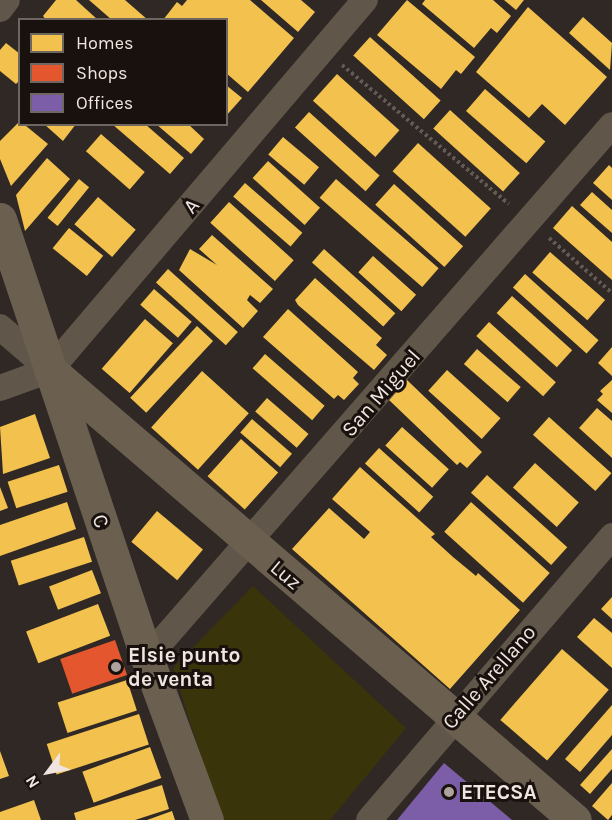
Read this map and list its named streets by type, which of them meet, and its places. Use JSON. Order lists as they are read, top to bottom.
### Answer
{
  "streets": {
    "street": [
      "A",
      "San Miguel",
      "C",
      "Luz",
      "Calle Arellano"
    ]
  },
  "crossings": [
    ["A", "C"],
    ["A", "Luz"],
    ["San Miguel", "C"],
    ["San Miguel", "Luz"],
    ["C", "Luz"],
    ["Luz", "Calle Arellano"]
  ],
  "places": ["Elsie punto de venta", "ETECSA"],
  "legend": ["Homes", "Shops", "Offices"],
  "north": "bottom left"
}
